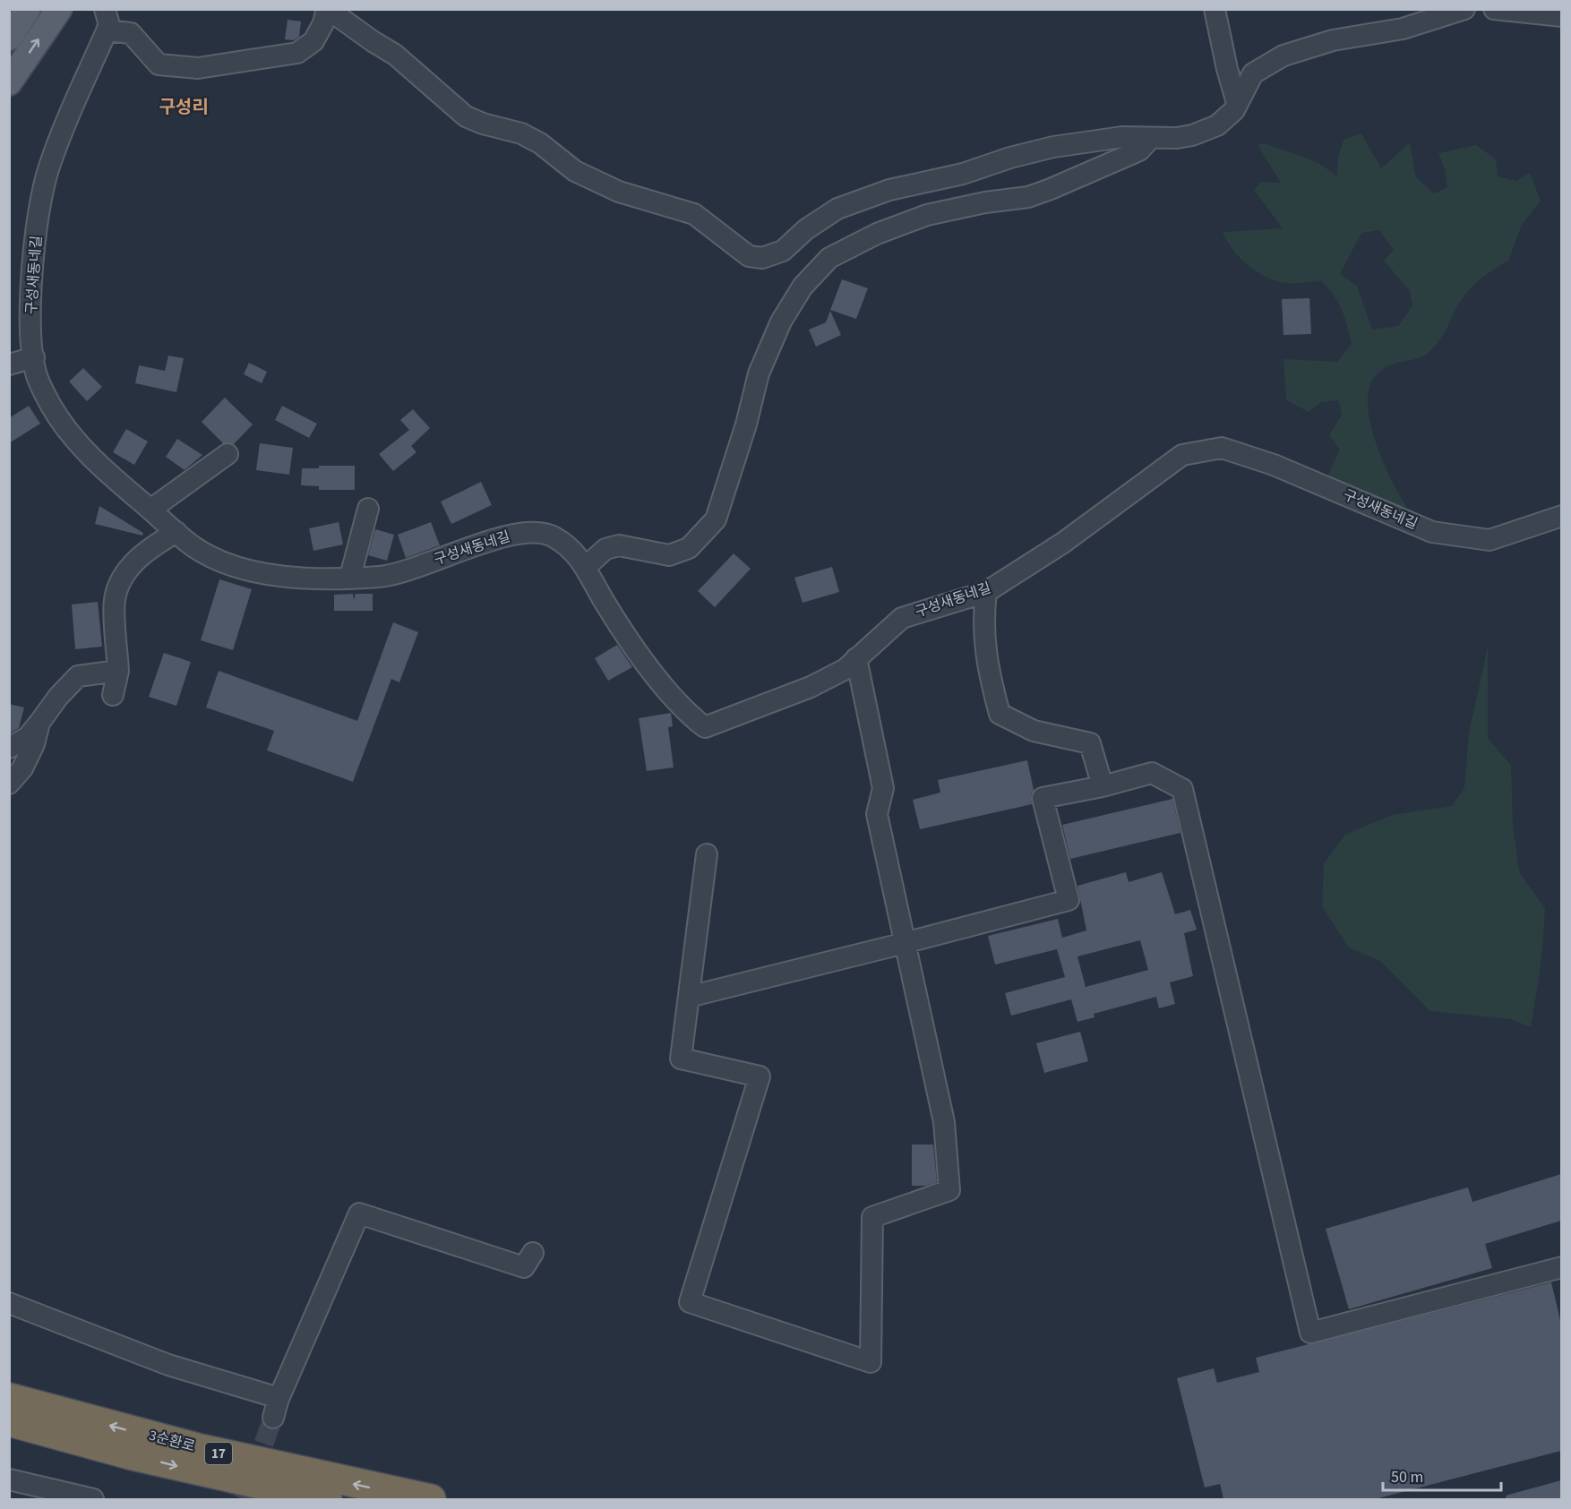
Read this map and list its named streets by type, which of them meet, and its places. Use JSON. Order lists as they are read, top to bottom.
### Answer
{
  "streets": {
    "highway": ["3순환로", "17"],
    "street": ["구성새동네길"]
  },
  "districts": ["구성리"],
  "scale_bar": "50 m"
}
